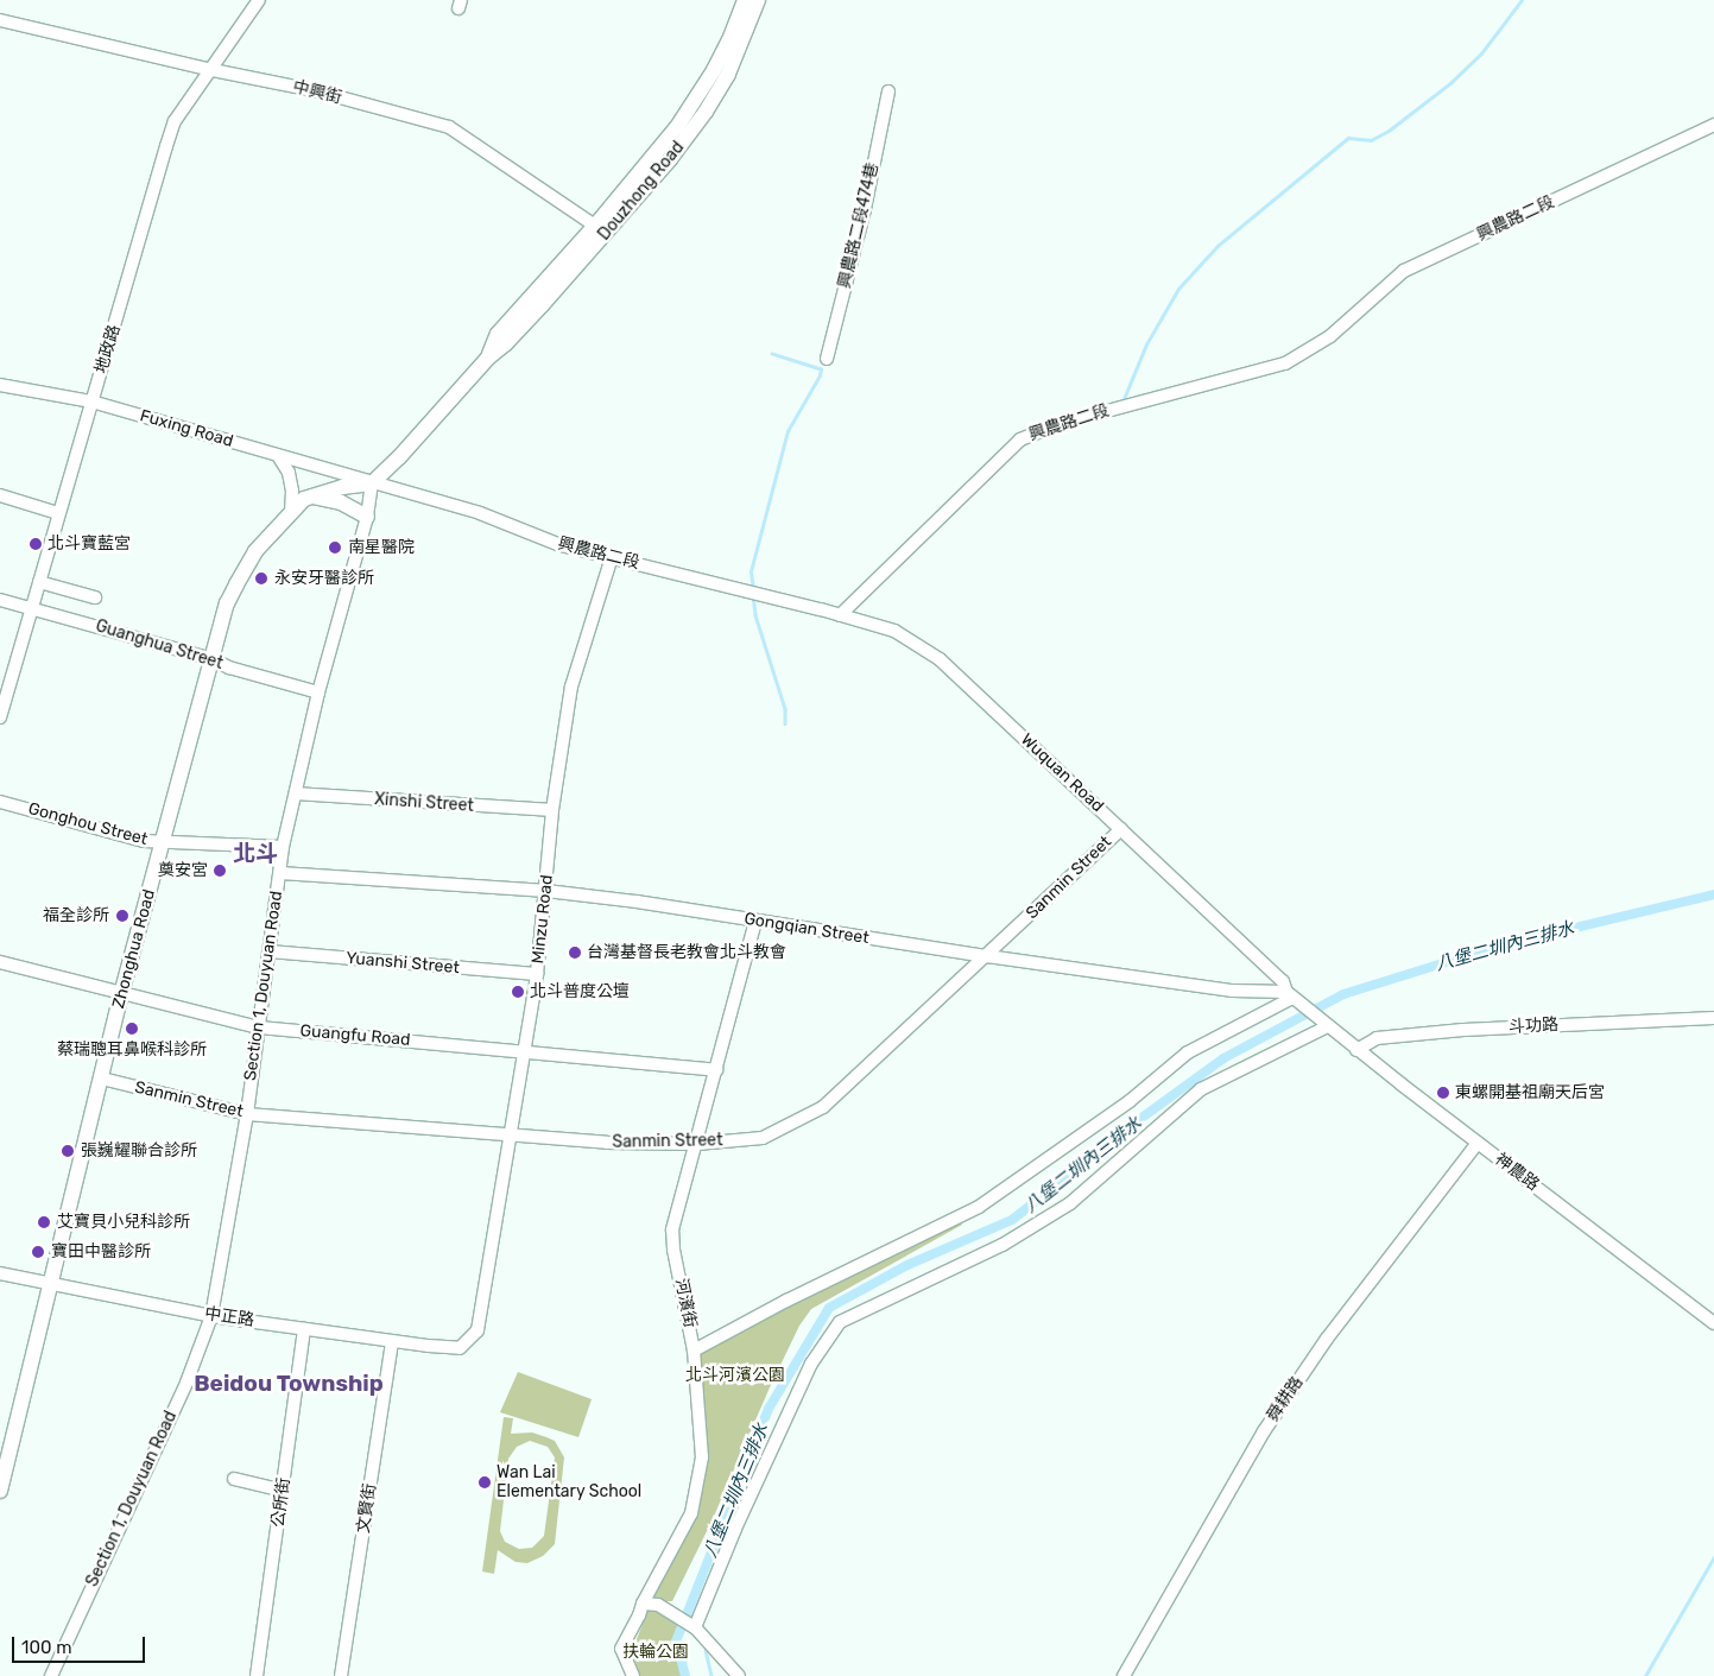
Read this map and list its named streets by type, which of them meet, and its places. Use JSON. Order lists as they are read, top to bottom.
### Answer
{
  "streets": {
    "main road": ["Douzhong Road", "Zhonghua Road"],
    "street": [
      "中興街",
      "興農路二段",
      "興農路二段474巷",
      "地政路",
      "Fuxing Road",
      "Guanghua Street",
      "Wuquan Road",
      "Xinshi Street",
      "Gonghou Street",
      "Sanmin Street",
      "Minzu Road",
      "Gongqian Street",
      "Yuanshi Street",
      "Section 1, Douyuan Road",
      "斗功路",
      "Guangfu Road",
      "神農路",
      "河濱街",
      "中正路",
      "舜耕路",
      "公所街",
      "文賢街"
    ]
  },
  "crossings": [
    ["中興街", "Douzhong Road"],
    ["中興街", "地政路"],
    ["Douzhong Road", "興農路二段"],
    ["Douzhong Road", "Fuxing Road"],
    ["Douzhong Road", "Zhonghua Road"],
    ["Douzhong Road", "Section 1, Douyuan Road"],
    ["興農路二段", "Fuxing Road"],
    ["興農路二段", "Wuquan Road"],
    ["興農路二段", "Minzu Road"],
    ["興農路二段", "Zhonghua Road"],
    ["興農路二段", "Section 1, Douyuan Road"],
    ["地政路", "Fuxing Road"],
    ["地政路", "Guanghua Street"],
    ["Fuxing Road", "Zhonghua Road"],
    ["Fuxing Road", "Section 1, Douyuan Road"],
    ["Guanghua Street", "Zhonghua Road"],
    ["Guanghua Street", "Section 1, Douyuan Road"],
    ["Wuquan Road", "Sanmin Street"],
    ["Wuquan Road", "Gongqian Street"],
    ["Xinshi Street", "Minzu Road"],
    ["Xinshi Street", "Section 1, Douyuan Road"],
    ["Gonghou Street", "Zhonghua Road"],
    ["Gonghou Street", "Section 1, Douyuan Road"],
    ["Sanmin Street", "Minzu Road"],
    ["Sanmin Street", "Gongqian Street"],
    ["Sanmin Street", "Zhonghua Road"],
    ["Sanmin Street", "Section 1, Douyuan Road"],
    ["Sanmin Street", "河濱街"],
    ["Minzu Road", "Gongqian Street"],
    ["Minzu Road", "Yuanshi Street"],
    ["Minzu Road", "Guangfu Road"],
    ["Minzu Road", "中正路"],
    ["Gongqian Street", "Section 1, Douyuan Road"],
    ["Gongqian Street", "河濱街"],
    ["Zhonghua Road", "Section 1, Douyuan Road"],
    ["Zhonghua Road", "Guangfu Road"],
    ["Zhonghua Road", "中正路"],
    ["Yuanshi Street", "Section 1, Douyuan Road"],
    ["Section 1, Douyuan Road", "Guangfu Road"],
    ["Section 1, Douyuan Road", "中正路"],
    ["斗功路", "神農路"],
    ["Guangfu Road", "河濱街"],
    ["神農路", "舜耕路"],
    ["中正路", "公所街"],
    ["中正路", "文賢街"]
  ],
  "districts": ["北斗", "Beidou Township"],
  "water": ["八堡二圳內三排水"],
  "parks": ["北斗河濱公園", "扶輪公園"],
  "places": [
    "北斗寶藍宮",
    "南星醫院",
    "永安牙醫診所",
    "奠安宮",
    "福全診所",
    "台灣基督長老教會北斗教會",
    "北斗普度公壇",
    "蔡瑞聰耳鼻喉科診所",
    "東螺開基祖廟天后宮",
    "張巍耀聯合診所",
    "艾寶貝小兒科診所",
    "寶田中醫診所",
    "Wan Lai Elementary School"
  ],
  "scale_bar": "100 m"
}
